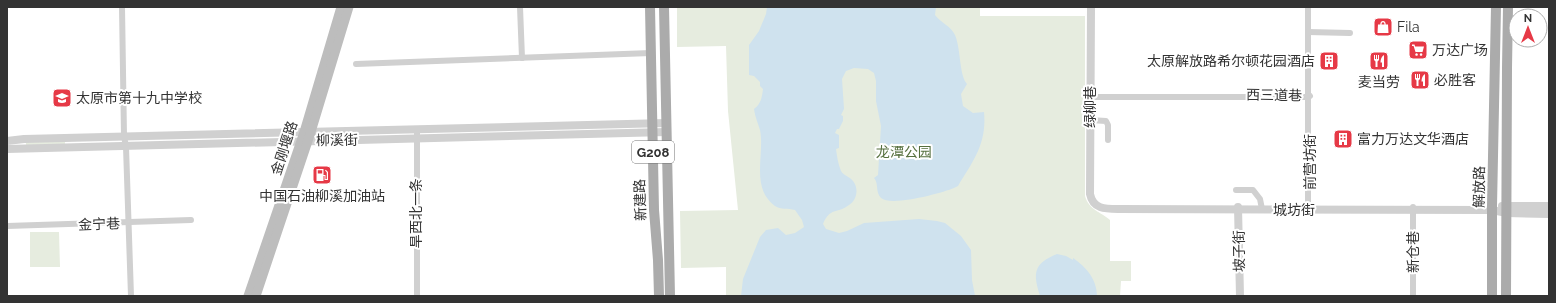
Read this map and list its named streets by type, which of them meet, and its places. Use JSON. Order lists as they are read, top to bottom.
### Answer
{
  "streets": {
    "main road": [
      "金刚堰路",
      "G208",
      "解放路",
      "新建路"
    ],
    "street": [
      "西三道巷",
      "绿柳巷",
      "柳溪街",
      "前营坊街",
      "城坊街",
      "旱西北一条",
      "金宁巷",
      "坡子街",
      "新仓巷"
    ]
  },
  "crossings": [
    ["西三道巷", "绿柳巷"],
    ["西三道巷", "前营坊街"],
    ["绿柳巷", "城坊街"],
    ["柳溪街", "金刚堰路"],
    ["柳溪街", "新建路"],
    ["柳溪街", "旱西北一条"],
    ["前营坊街", "城坊街"],
    ["解放路", "城坊街"],
    ["城坊街", "坡子街"],
    ["城坊街", "新仓巷"]
  ],
  "parks": ["龙潭公园"],
  "places": {
    "shop": ["Fila"],
    "supermarket": ["万达广场"],
    "building": ["太原解放路希尔顿花园酒店", "富力万达文华酒店"],
    "restaurant": ["麦当劳", "必胜客"],
    "school or university": ["太原市第十九中学校"],
    "fuel station": ["中国石油柳溪加油站"]
  },
  "north": "top"
}
